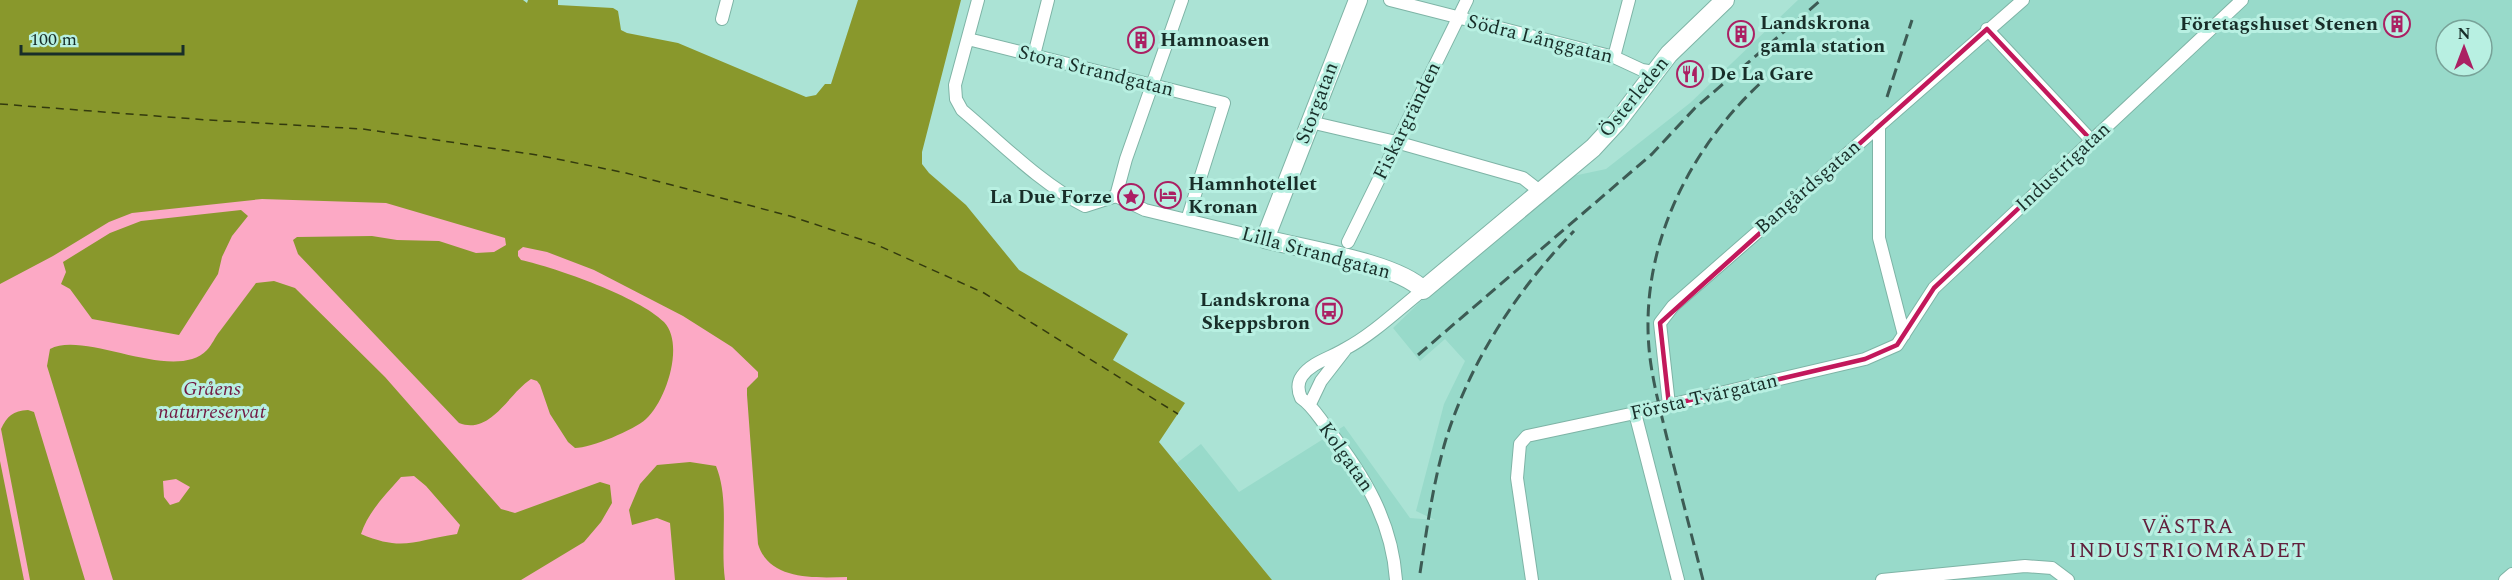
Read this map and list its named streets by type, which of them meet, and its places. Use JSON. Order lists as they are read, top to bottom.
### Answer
{
  "streets": {
    "street": [
      "Södra Långgatan",
      "Stora Strandgatan",
      "Österleden",
      "Storgatan",
      "Fiskargränden",
      "Industrigatan",
      "Bangårdsgatan",
      "Lilla Strandgatan",
      "Första Tvärgatan",
      "Kolgatan"
    ]
  },
  "crossings": [
    ["Södra Långgatan", "Österleden"],
    ["Södra Långgatan", "Fiskargränden"],
    ["Stora Strandgatan", "Lilla Strandgatan"],
    ["Storgatan", "Lilla Strandgatan"],
    ["Industrigatan", "Första Tvärgatan"],
    ["Bangårdsgatan", "Första Tvärgatan"],
    ["Lilla Strandgatan", "Kolgatan"]
  ],
  "districts": ["VÄSTRA INDUSTRIOMRÅDET"],
  "parks": ["Gråens naturreservat"],
  "places": {
    "building": ["Företagshuset Stenen", "Landskrona gamla station", "Hamnoasen"],
    "restaurant": ["De La Gare"],
    "hotel": ["Hamnhotellet Kronan"],
    "place": ["La Due Forze"],
    "bus stop": ["Landskrona Skeppsbron"]
  },
  "scale_bar": "100 m",
  "north": "top"
}
